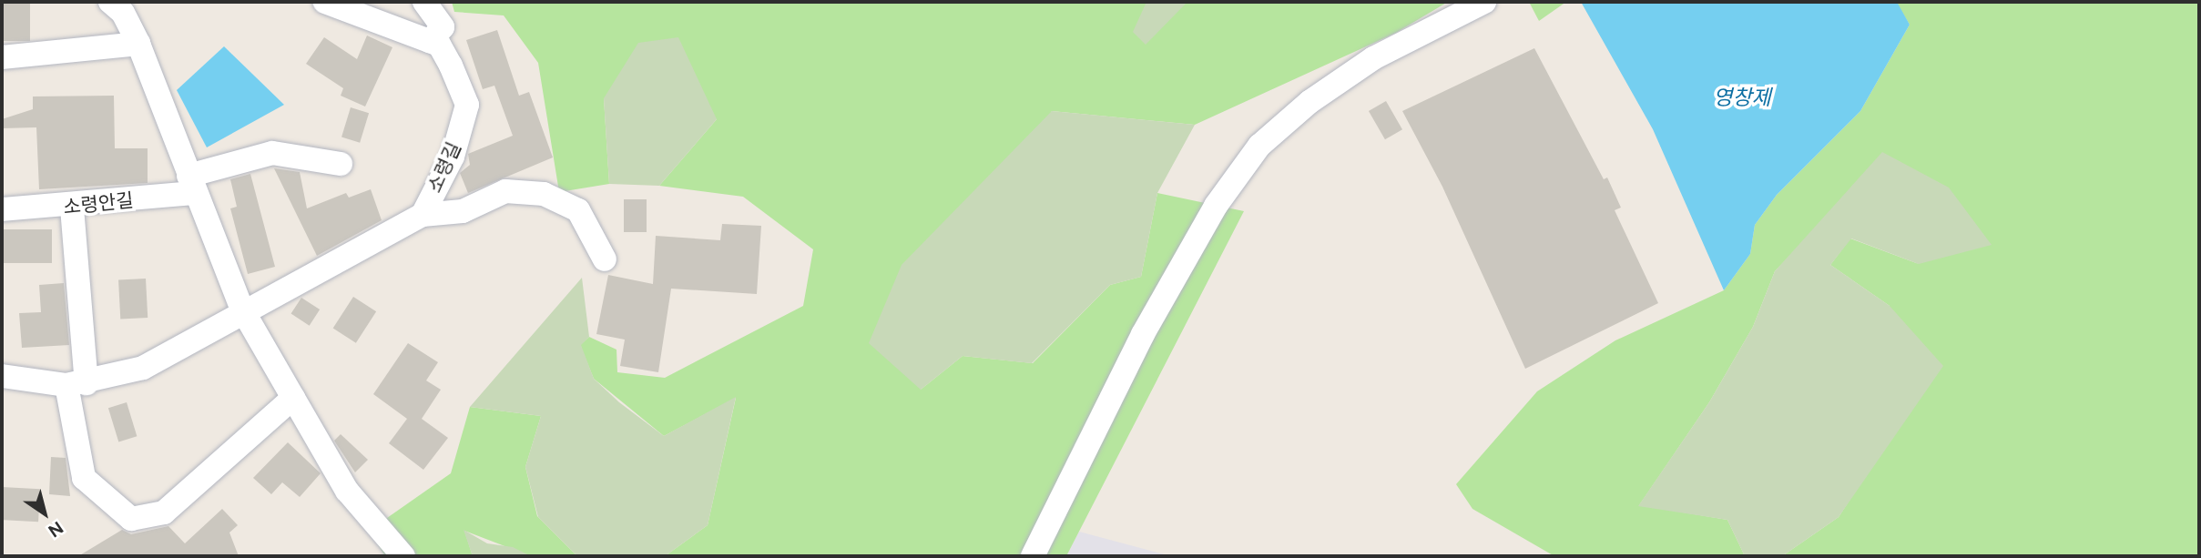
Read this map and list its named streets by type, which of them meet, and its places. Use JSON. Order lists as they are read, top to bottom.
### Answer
{
  "streets": {
    "street": ["소령길", "소령안길"]
  },
  "water": ["영창제"],
  "north": "bottom right"
}
